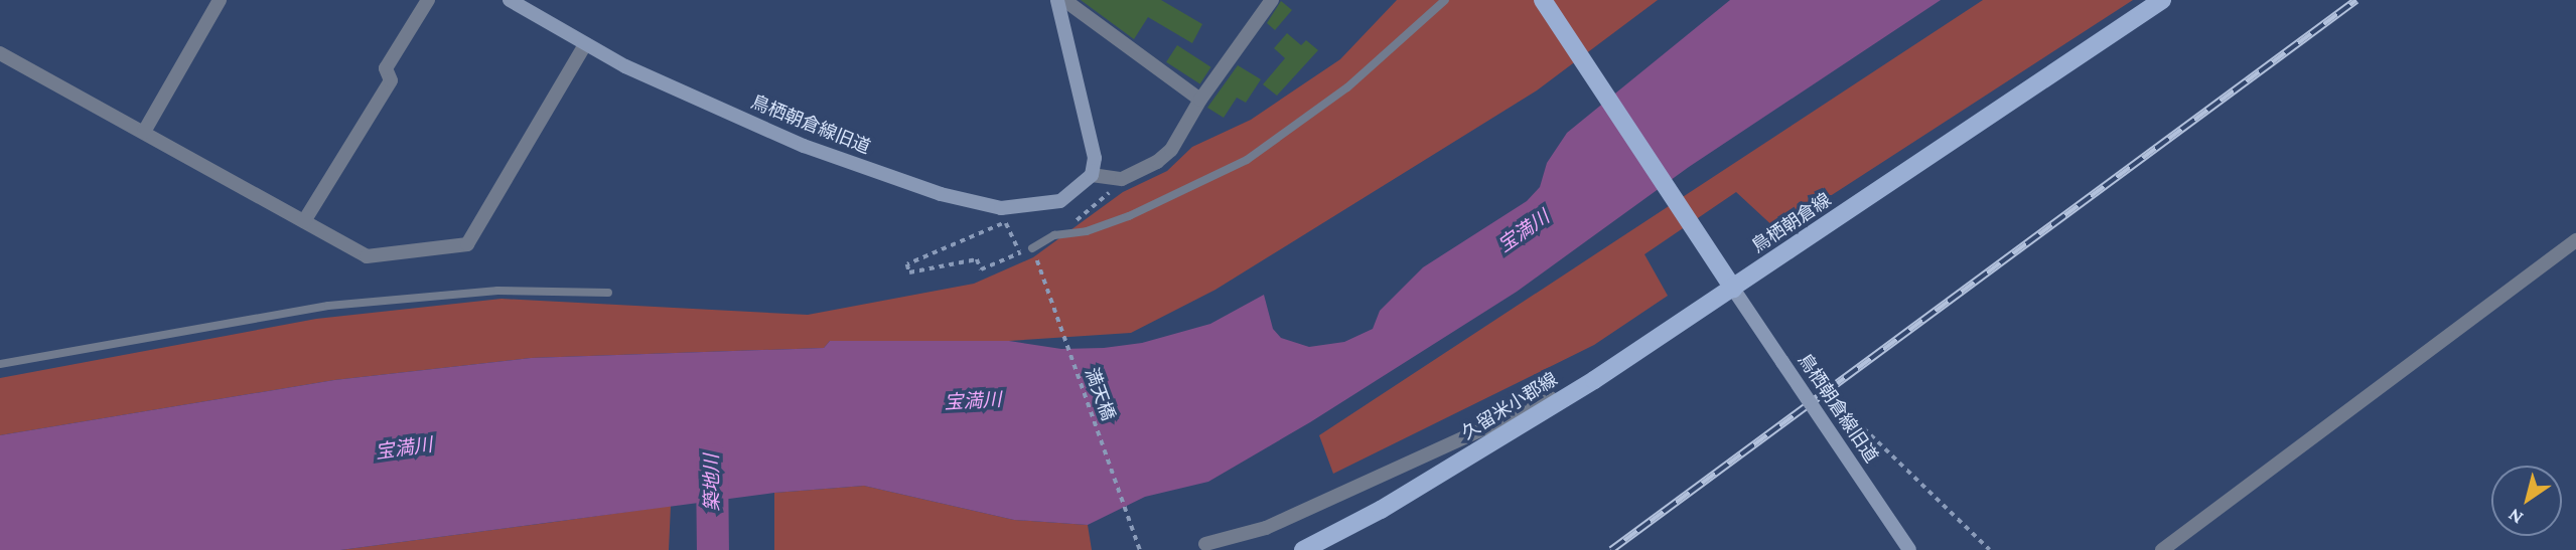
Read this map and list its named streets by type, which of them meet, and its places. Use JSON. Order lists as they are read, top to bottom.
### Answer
{
  "streets": {
    "main road": ["鳥栖朝倉線", "久留米小郡線"],
    "street": ["鳥栖朝倉線旧道"],
    "path": ["満天橋"]
  },
  "crossings": [
    ["鳥栖朝倉線旧道", "鳥栖朝倉線"],
    ["鳥栖朝倉線旧道", "久留米小郡線"],
    ["鳥栖朝倉線", "久留米小郡線"]
  ],
  "water": ["宝満川", "築地川"],
  "north": "bottom left"
}
